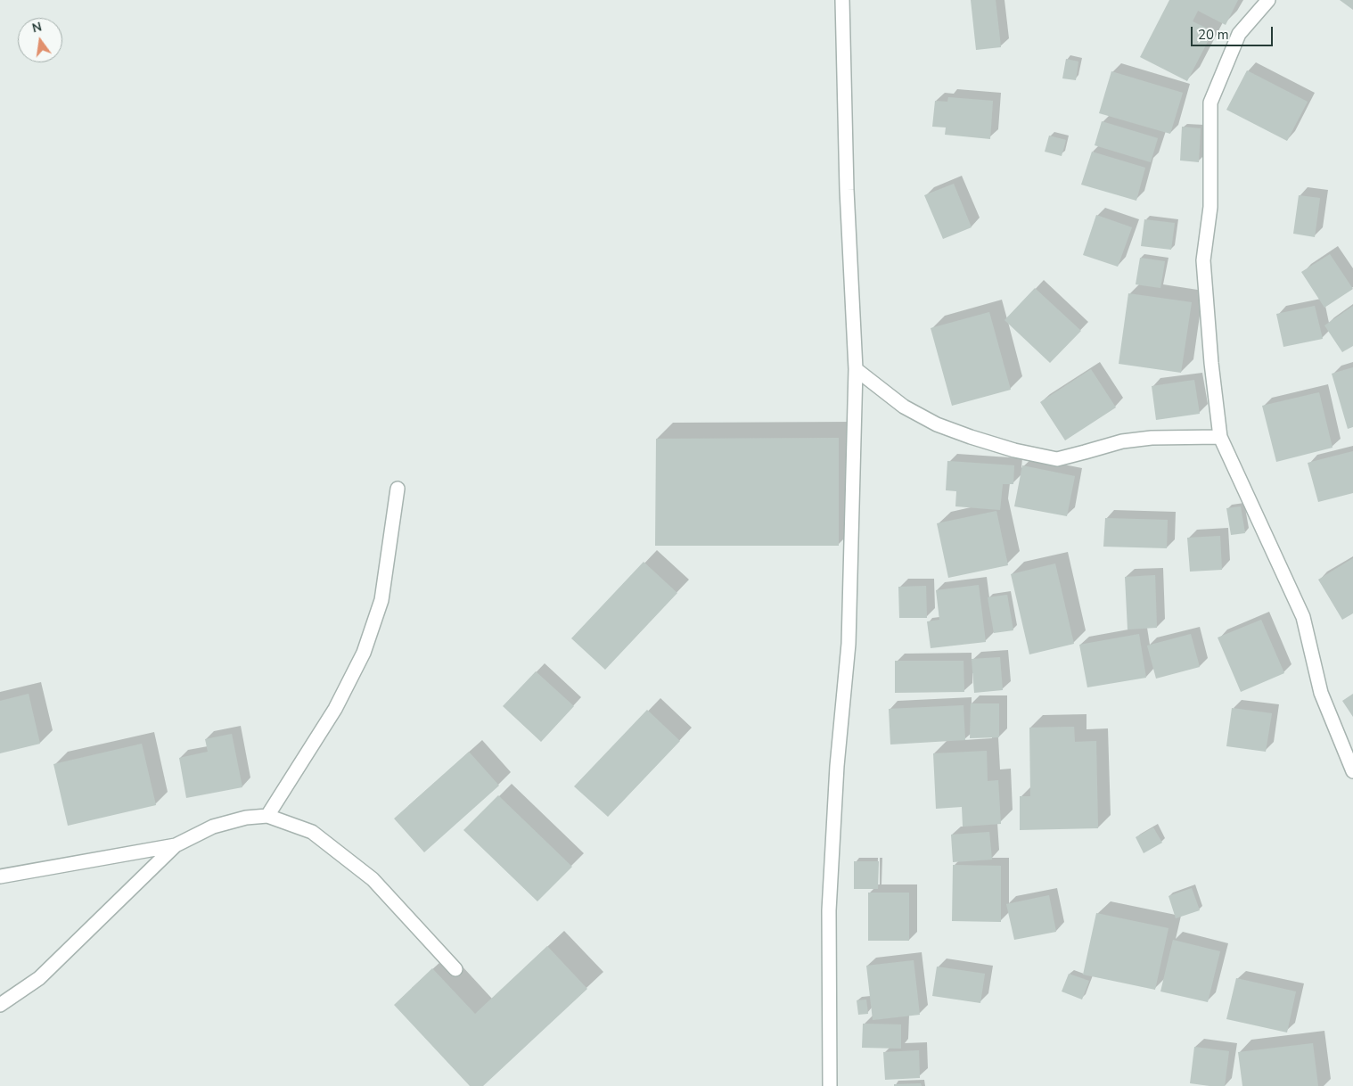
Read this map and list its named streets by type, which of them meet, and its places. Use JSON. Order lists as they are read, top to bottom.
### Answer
{
  "scale_bar": "20 m",
  "north": "top"
}
